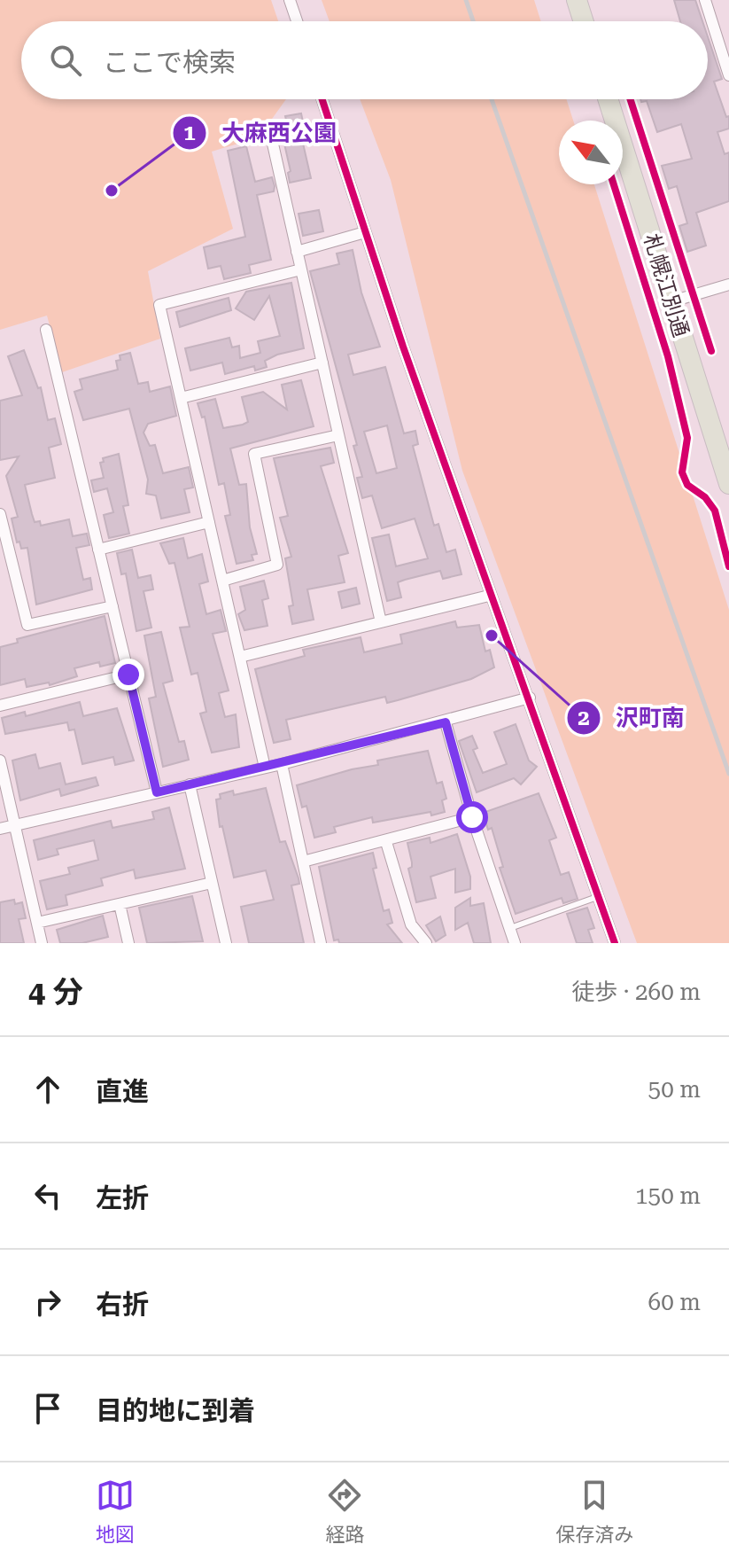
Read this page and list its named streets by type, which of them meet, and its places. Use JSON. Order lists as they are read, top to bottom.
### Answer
{
  "streets": {
    "highway": ["札幌江別通"]
  },
  "places": ["大麻西公園", "沢町南"],
  "north": "top left",
  "page": {
    "search": "ここで検索",
    "heading": ["4 分", "徒歩 · 260 m"],
    "list": [
      ["直進", "50 m"],
      ["左折", "150 m"],
      ["右折", "60 m"],
      "目的地に到着"
    ],
    "nav": ["地図", "経路", "保存済み"]
  }
}
